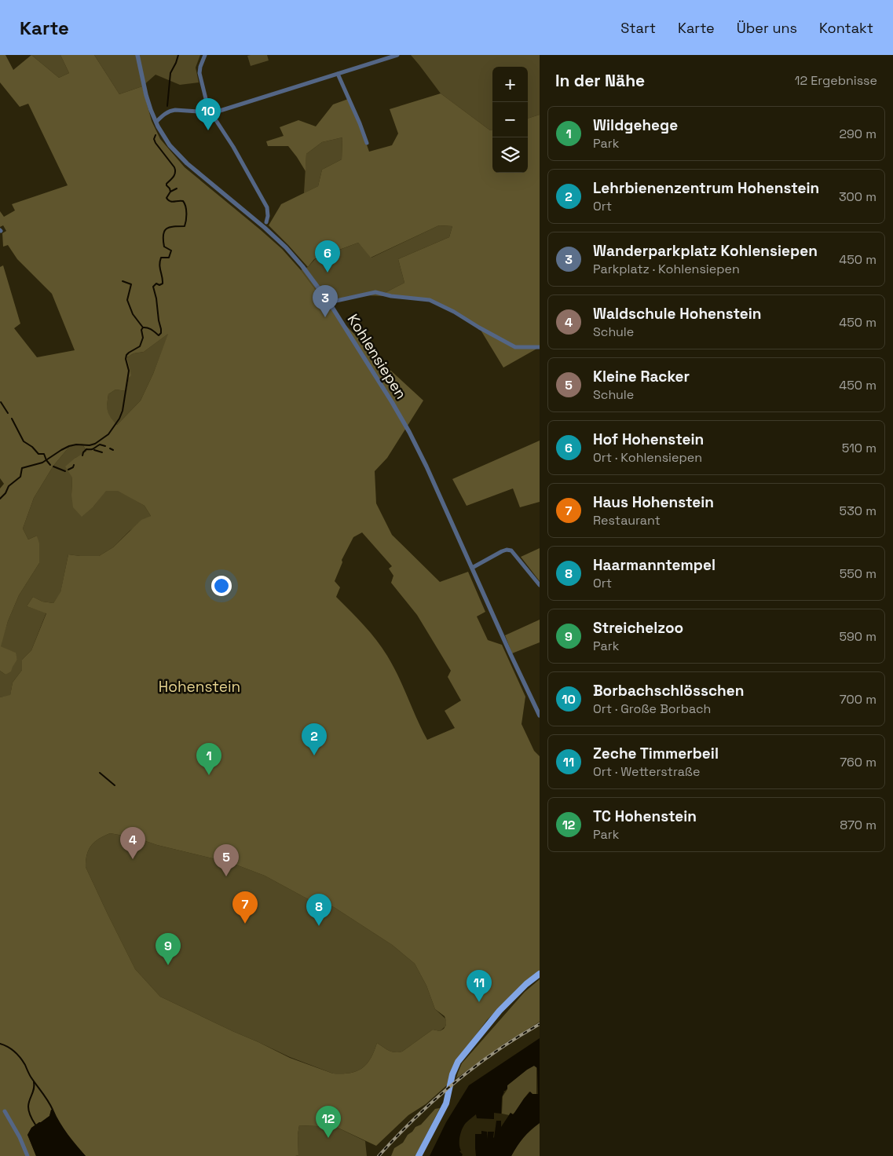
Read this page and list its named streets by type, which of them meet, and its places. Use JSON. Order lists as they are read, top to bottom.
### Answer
{
  "streets": {
    "street": ["Kohlensiepen"]
  },
  "parks": ["Hohenstein"],
  "page": {
    "header": "Karte",
    "nav": [
      "Start",
      "Karte",
      "Über uns",
      "Kontakt"
    ],
    "heading": ["In der Nähe", "12 Ergebnisse"],
    "map_buttons": ["+", "−"],
    "pins": [
      "10",
      "6",
      "3",
      "2",
      "1",
      "4",
      "5",
      "7",
      "8",
      "9",
      "11",
      "12"
    ],
    "list": [
      {
        "mark": "1",
        "name": "Wildgehege",
        "note": "Park",
        "value": "290 m"
      },
      {
        "mark": "2",
        "name": "Lehrbienenzentrum Hohenstein",
        "note": "Ort",
        "value": "300 m"
      },
      {
        "mark": "3",
        "name": "Wanderparkplatz Kohlensiepen",
        "note": "Parkplatz · Kohlensiepen",
        "value": "450 m"
      },
      {
        "mark": "4",
        "name": "Waldschule Hohenstein",
        "note": "Schule",
        "value": "450 m"
      },
      {
        "mark": "5",
        "name": "Kleine Racker",
        "note": "Schule",
        "value": "450 m"
      },
      {
        "mark": "6",
        "name": "Hof Hohenstein",
        "note": "Ort · Kohlensiepen",
        "value": "510 m"
      },
      {
        "mark": "7",
        "name": "Haus Hohenstein",
        "note": "Restaurant",
        "value": "530 m"
      },
      {
        "mark": "8",
        "name": "Haarmanntempel",
        "note": "Ort",
        "value": "550 m"
      },
      {
        "mark": "9",
        "name": "Streichelzoo",
        "note": "Park",
        "value": "590 m"
      },
      {
        "mark": "10",
        "name": "Borbachschlösschen",
        "note": "Ort · Große Borbach",
        "value": "700 m"
      },
      {
        "mark": "11",
        "name": "Zeche Timmerbeil",
        "note": "Ort · Wetterstraße",
        "value": "760 m"
      },
      {
        "mark": "12",
        "name": "TC Hohenstein",
        "note": "Park",
        "value": "870 m"
      }
    ]
  }
}
